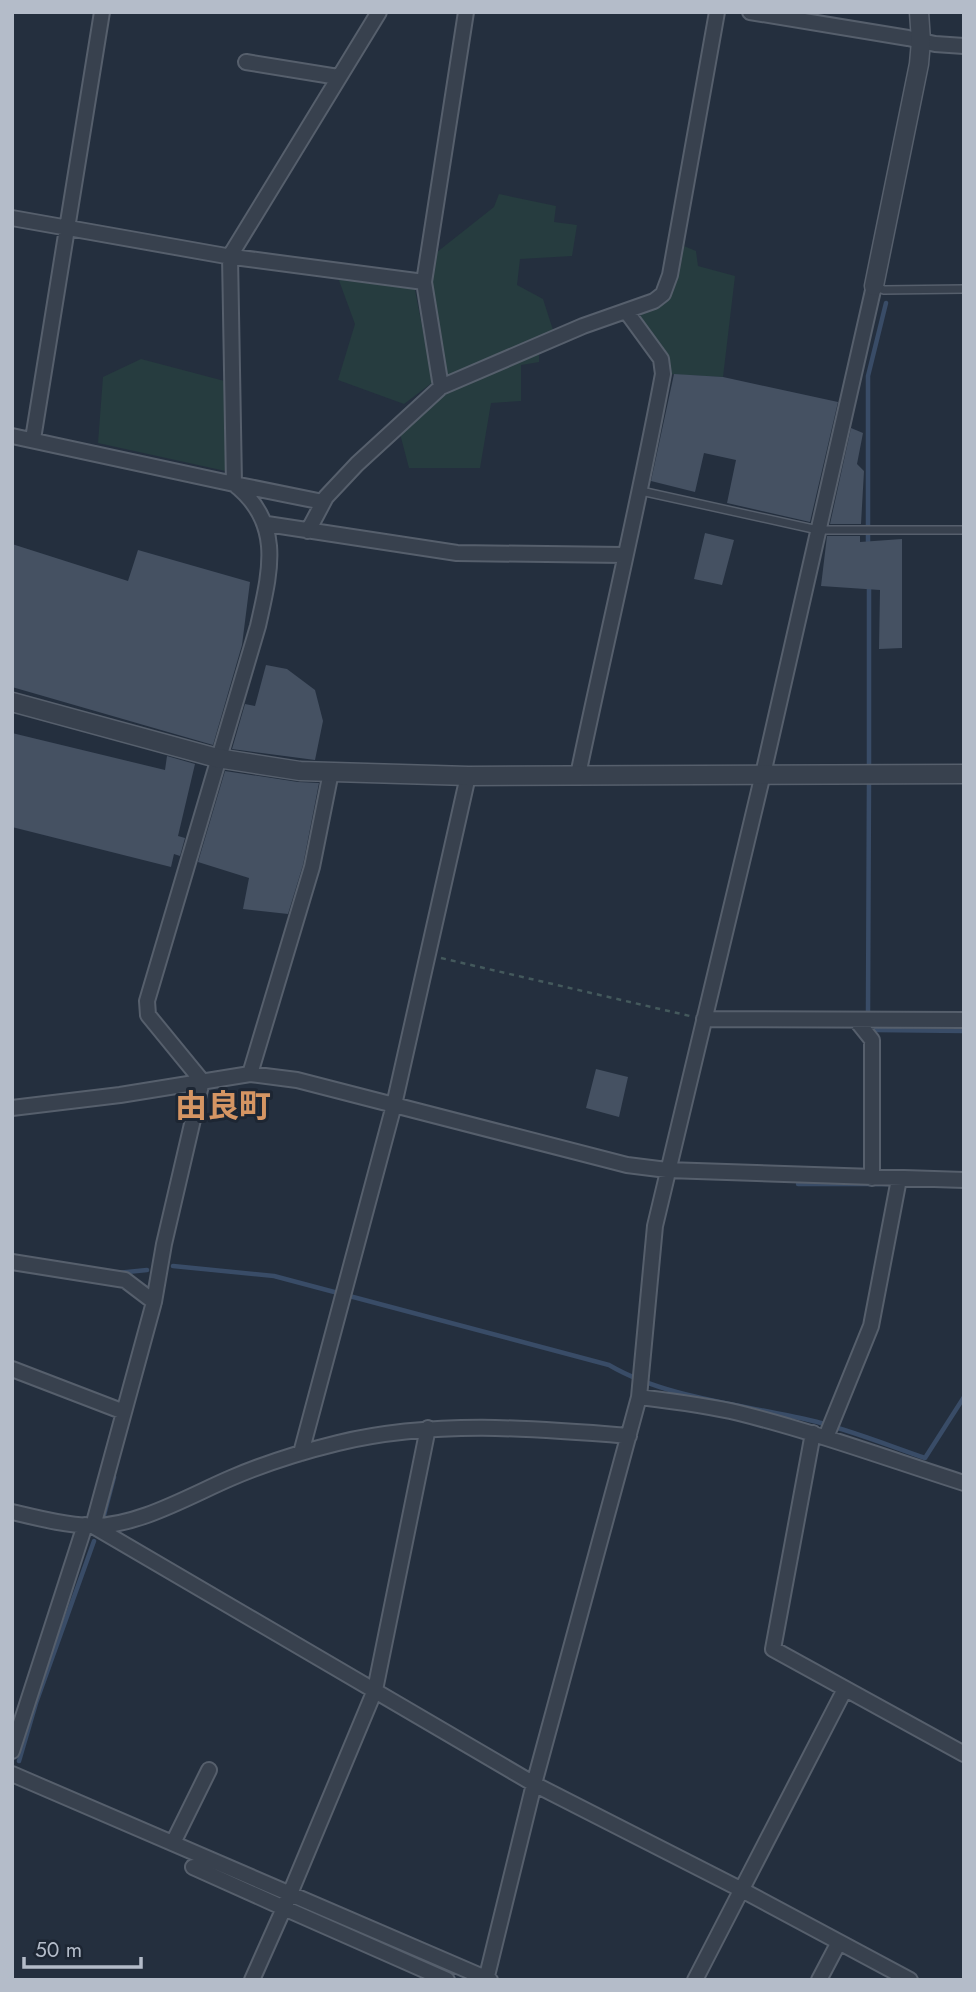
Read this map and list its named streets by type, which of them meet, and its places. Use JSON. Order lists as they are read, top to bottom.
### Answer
{
  "districts": ["由良町"],
  "scale_bar": "50 m"
}
